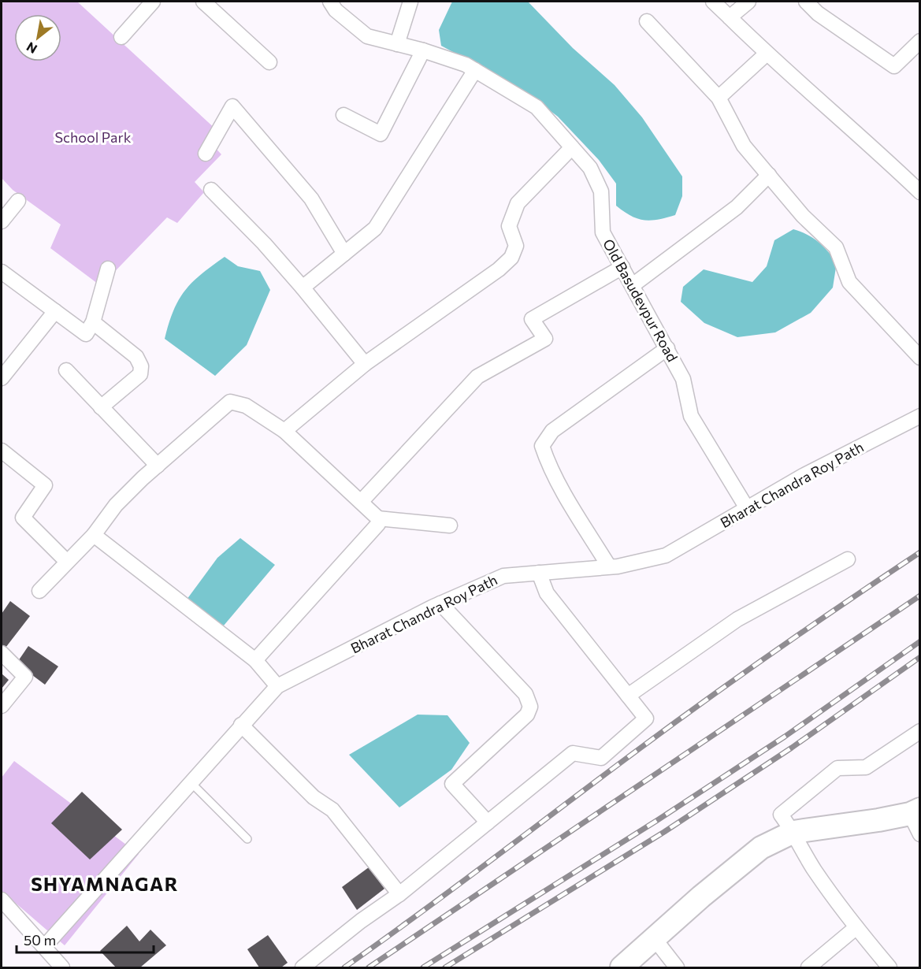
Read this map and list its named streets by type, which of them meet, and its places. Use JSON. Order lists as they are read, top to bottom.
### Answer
{
  "streets": {
    "street": ["Old Basudevpur Road", "Bharat Chandra Roy Path"]
  },
  "crossings": [
    ["Old Basudevpur Road", "Bharat Chandra Roy Path"]
  ],
  "districts": ["SHYAMNAGAR"],
  "parks": ["School Park"],
  "scale_bar": "50 m",
  "north": "bottom left"
}
